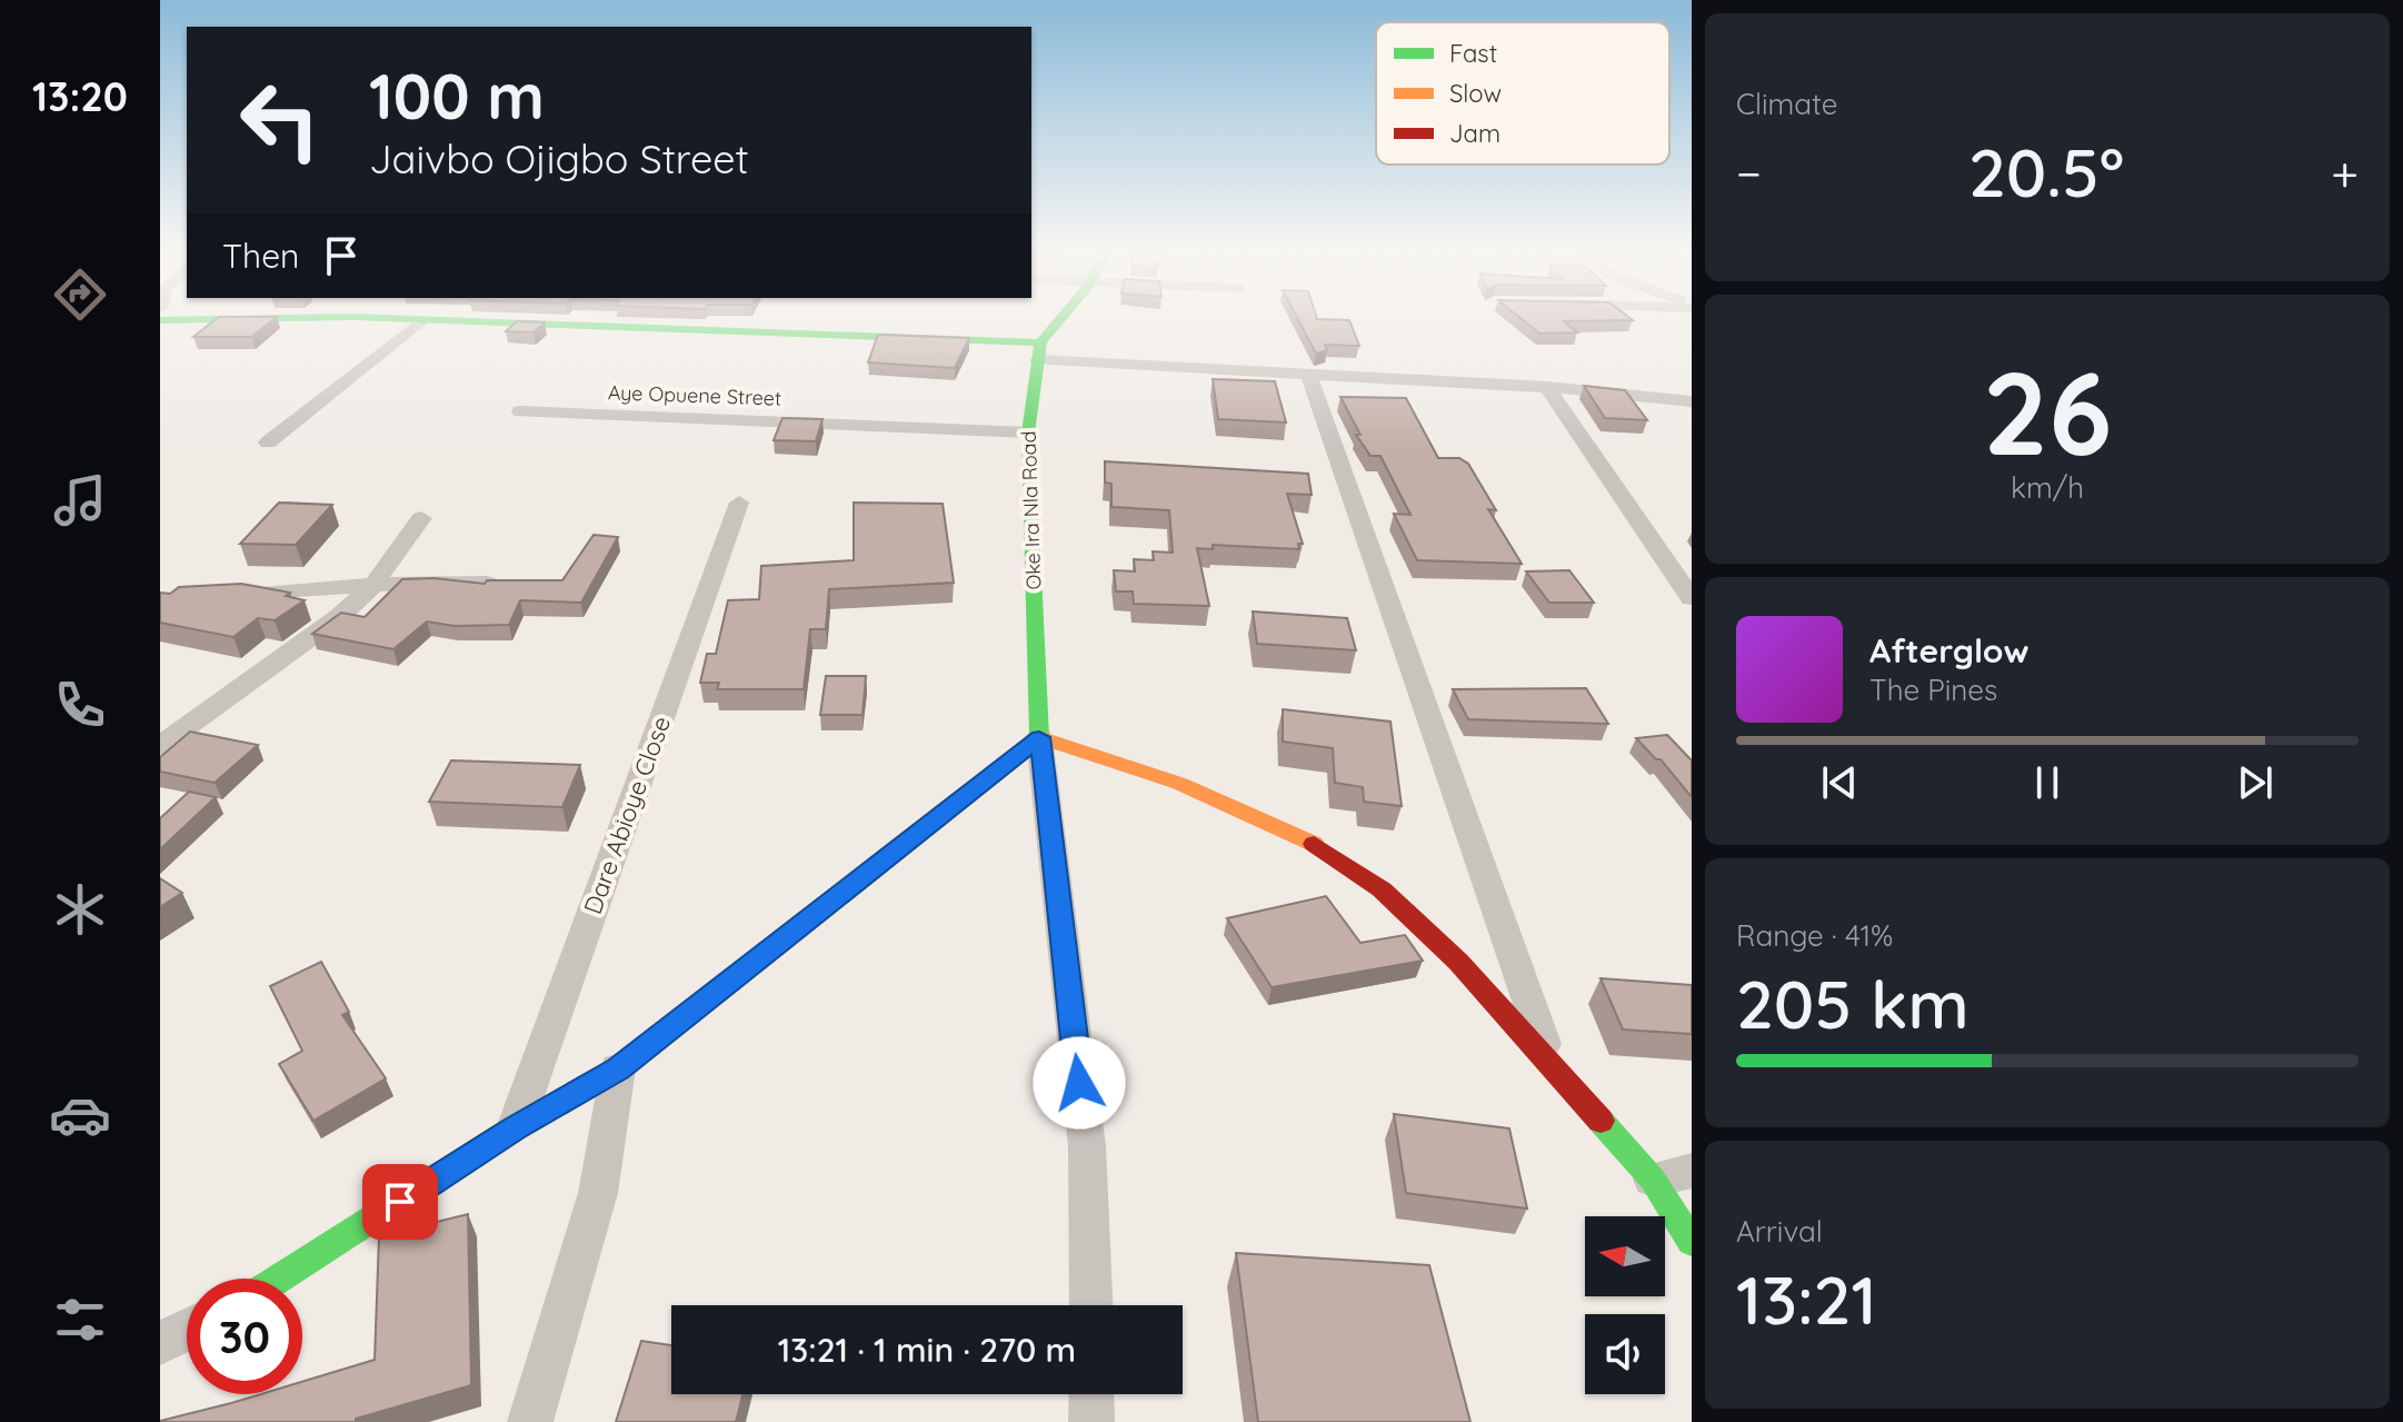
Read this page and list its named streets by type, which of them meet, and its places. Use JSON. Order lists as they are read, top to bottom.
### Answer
{
  "streets": {
    "street": ["Aye Opuene Street", "Oke Ira Nla Road", "Dare Abioye Close"]
  },
  "crossings": [
    ["Aye Opuene Street", "Oke Ira Nla Road"]
  ],
  "legend": ["Fast", "Slow", "Jam"],
  "north": "left",
  "page": {
    "tabs": "13:20",
    "tile": [
      "Climate",
      ["26", "km/h"],
      ["Range · 41%", "205 km"],
      ["Arrival", "13:21"]
    ],
    "turn": ["100 m", "Jaivbo Ojigbo Street"],
    "heat": ["−", "20.5°", "+"],
    "then": "Then",
    "song": ["Afterglow", "The Pines"],
    "limit": "30",
    "trip": "13:21 · 1 min · 270 m"
  }
}
